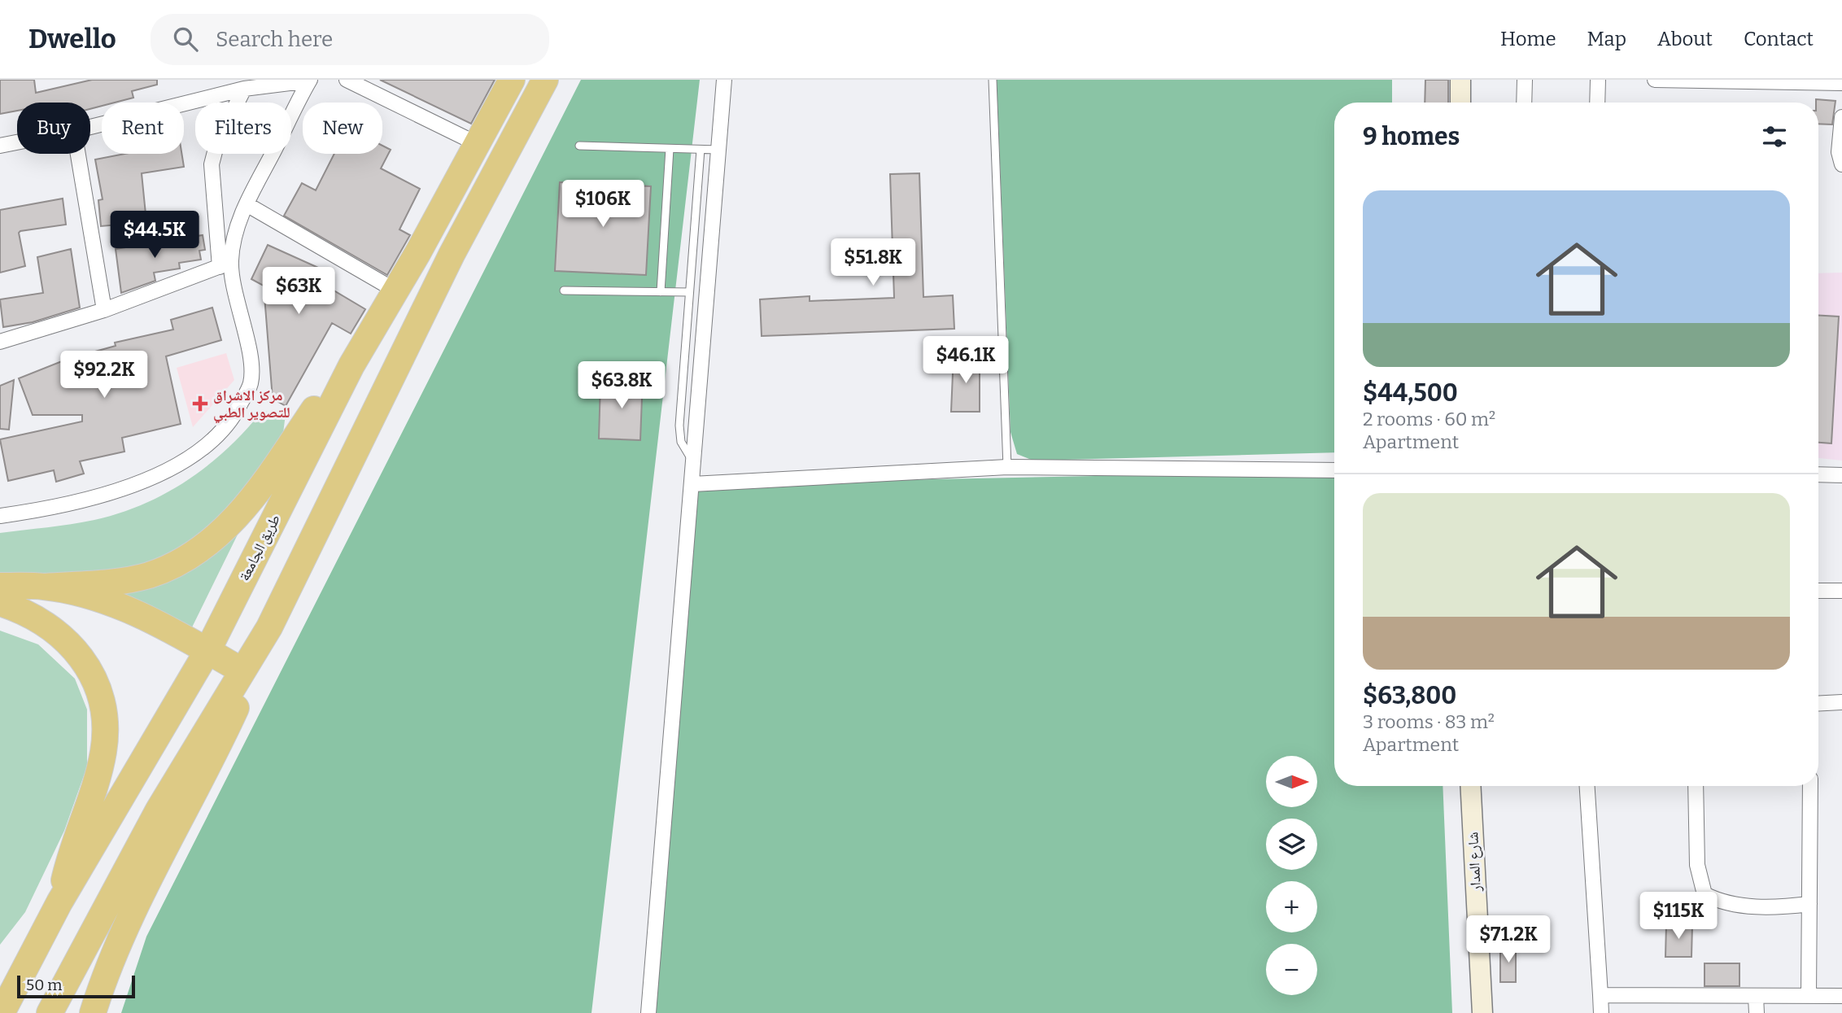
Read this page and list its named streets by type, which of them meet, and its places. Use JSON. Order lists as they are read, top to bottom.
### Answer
{
  "streets": {
    "highway": ["طريق الجامعة"],
    "street": ["شارع المدار"]
  },
  "places": {
    "health": ["مركز الاشراق للتصوير الطبي"]
  },
  "scale_bar": "50 m",
  "north": "right",
  "page": {
    "header": "Dwello",
    "search": "Search here",
    "nav": [
      "Home",
      "Map",
      "About",
      "Contact"
    ],
    "chip": [
      "Buy",
      "Rent",
      "Filters",
      "New"
    ],
    "heading": "9 homes",
    "list": [
      {
        "name": "$44,500",
        "note": "2 rooms · 60 m² · Apartment"
      },
      {
        "name": "$63,800",
        "note": "3 rooms · 83 m² · Apartment"
      }
    ],
    "price": [
      "$106K",
      "$44.5K",
      "$51.8K",
      "$63K",
      "$46.1K",
      "$92.2K",
      "$63.8K",
      "$115K",
      "$71.2K"
    ],
    "map_buttons": ["+", "−"],
    "scale": "50 m"
  }
}
